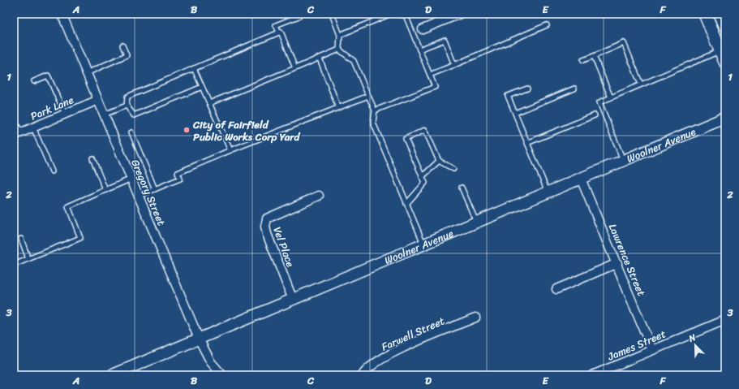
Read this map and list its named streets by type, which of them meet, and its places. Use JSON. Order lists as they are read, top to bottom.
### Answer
{
  "streets": {
    "street": [
      "Park Lane",
      "Woolner Avenue",
      "Gregory Street",
      "Vel Place",
      "Lawrence Street",
      "Farwell Street",
      "James Street"
    ]
  },
  "crossings": [
    ["Park Lane", "Gregory Street"],
    ["Woolner Avenue", "Gregory Street"],
    ["Woolner Avenue", "Vel Place"],
    ["Woolner Avenue", "Lawrence Street"],
    ["Lawrence Street", "James Street"]
  ],
  "places": ["City of Fairfield Public Works Corp Yard"],
  "north": "top left",
  "grid": {
    "columns": [
      "A",
      "B",
      "C",
      "D",
      "E",
      "F"
    ],
    "rows": ["1", "2", "3"]
  }
}
